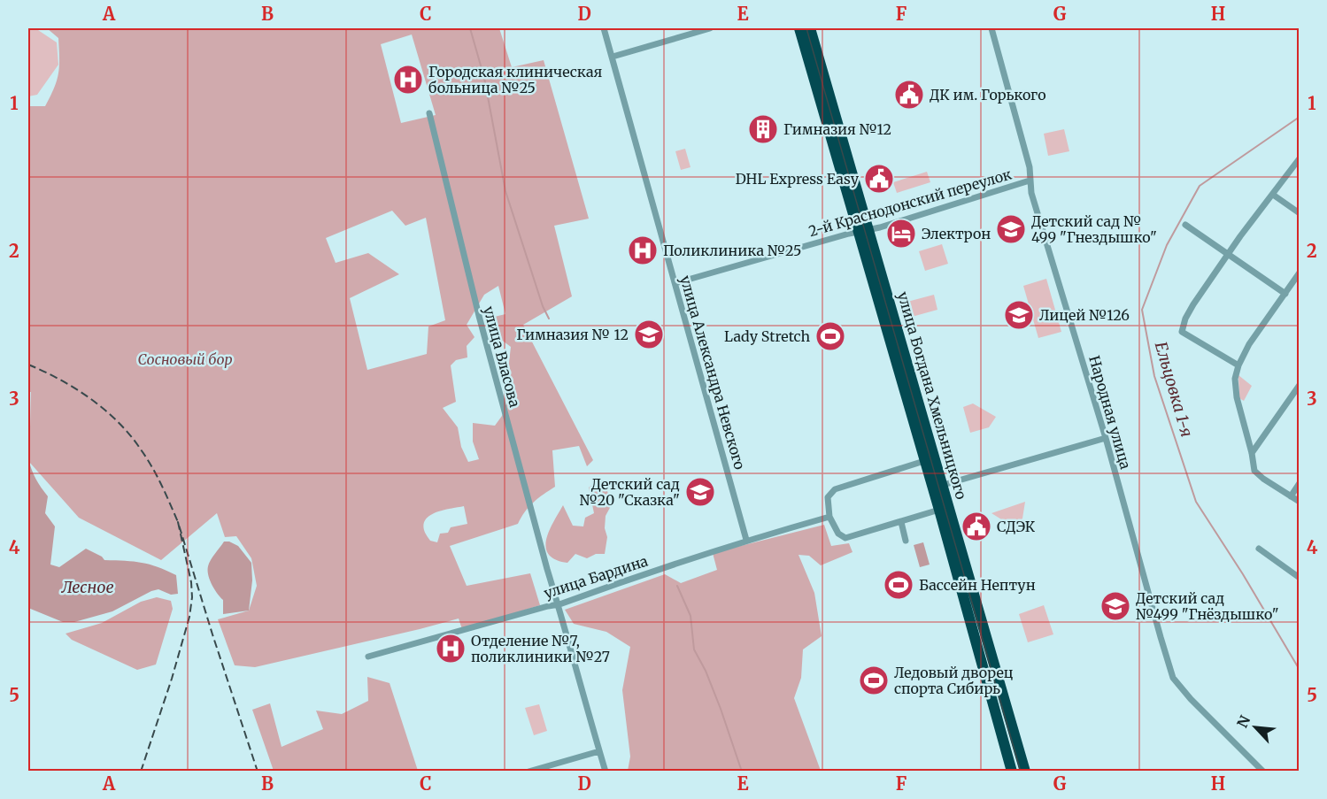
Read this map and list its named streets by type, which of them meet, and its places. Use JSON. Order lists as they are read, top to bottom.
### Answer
{
  "streets": {
    "highway": ["улица Богдана Хмельницкого"],
    "street": [
      "2-й Краснодонский переулок",
      "улица Власова",
      "улица Александра Невского",
      "Народная улица",
      "улица Бардина"
    ]
  },
  "crossings": [
    ["2-й Краснодонский переулок", "улица Александра Невского"],
    ["2-й Краснодонский переулок", "улица Богдана Хмельницкого"],
    ["2-й Краснодонский переулок", "Народная улица"],
    ["улица Власова", "улица Бардина"],
    ["улица Александра Невского", "улица Бардина"]
  ],
  "water": ["Ельцовка 1-я", "Лесное"],
  "parks": ["Сосновый бор"],
  "places": {
    "hospital": ["Городская клиническая больница №25", "Поликлиника №25", "Отделение №7, поликлиники №27"],
    "public building": ["ДК им. Горького", "DHL Express Easy", "СДЭК"],
    "building": ["Гимназия №12"],
    "school or university": [
      "Детский сад № 499 \"Гнездышко\"",
      "Лицей №126",
      "Гимназия № 12",
      "Детский сад №20 \"Сказка\"",
      "Детский сад №499 \"Гнёздышко\""
    ],
    "hotel": ["Электрон"],
    "sports": ["Lady Stretch", "Бассейн Нептун", "Ледовый дворец спорта Сибирь"]
  },
  "north": "top left",
  "grid": {
    "columns": [
      "A",
      "B",
      "C",
      "D",
      "E",
      "F",
      "G",
      "H"
    ],
    "rows": [
      "1",
      "2",
      "3",
      "4",
      "5"
    ]
  }
}
